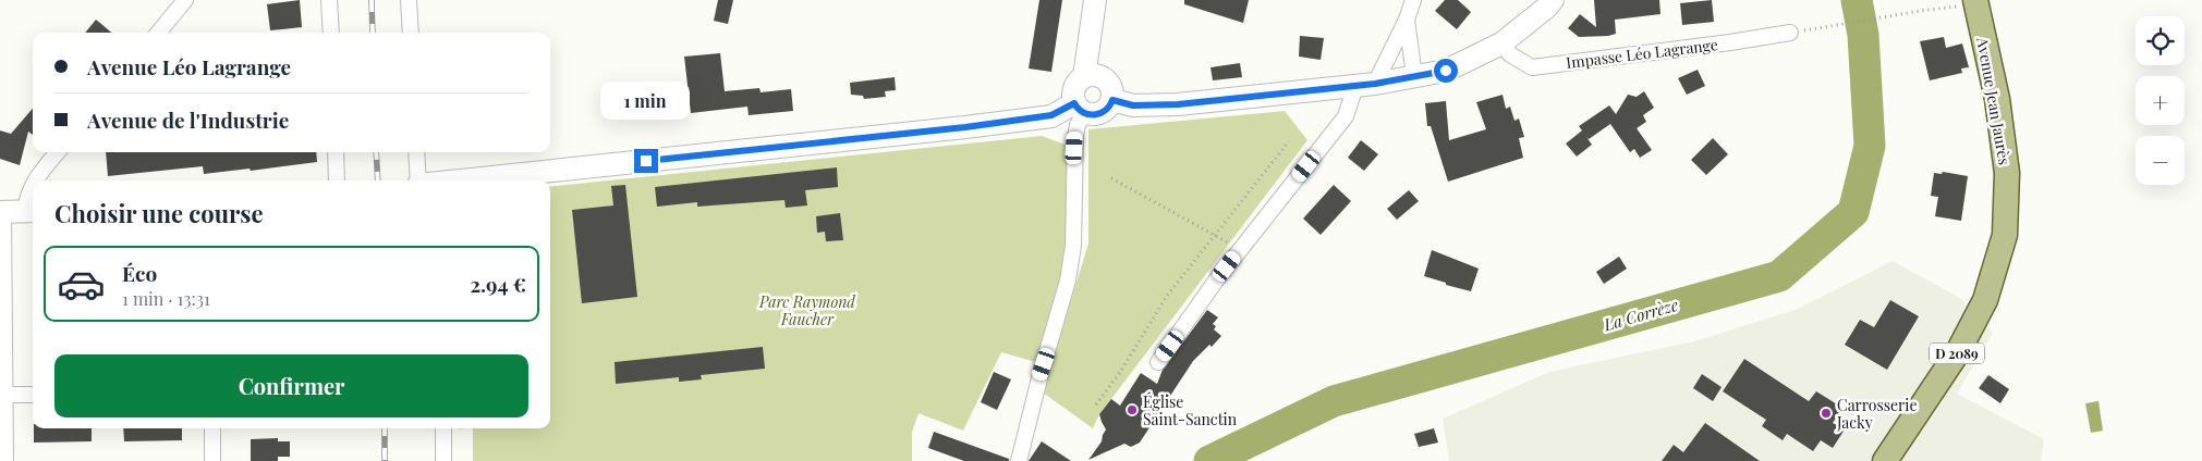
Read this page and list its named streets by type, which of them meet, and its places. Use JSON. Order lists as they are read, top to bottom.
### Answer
{
  "streets": {
    "main road": ["Avenue Jean Jaurès", "D 2089"],
    "street": ["Impasse Léo Lagrange"]
  },
  "water": ["La Corrèze"],
  "parks": ["Parc Raymond Faucher"],
  "places": ["Église Saint-Sanctin", "Carrosserie Jacky"],
  "page": {
    "map_buttons": ["+", "−"],
    "banner": ["Avenue Léo Lagrange", "Avenue de l'Industrie"],
    "bubble": "1 min",
    "heading": "Choisir une course",
    "list": [
      {
        "name": "Éco",
        "note": "1 min · 13:31",
        "value": "2.94 €"
      }
    ],
    "buttons": "Confirmer"
  }
}
